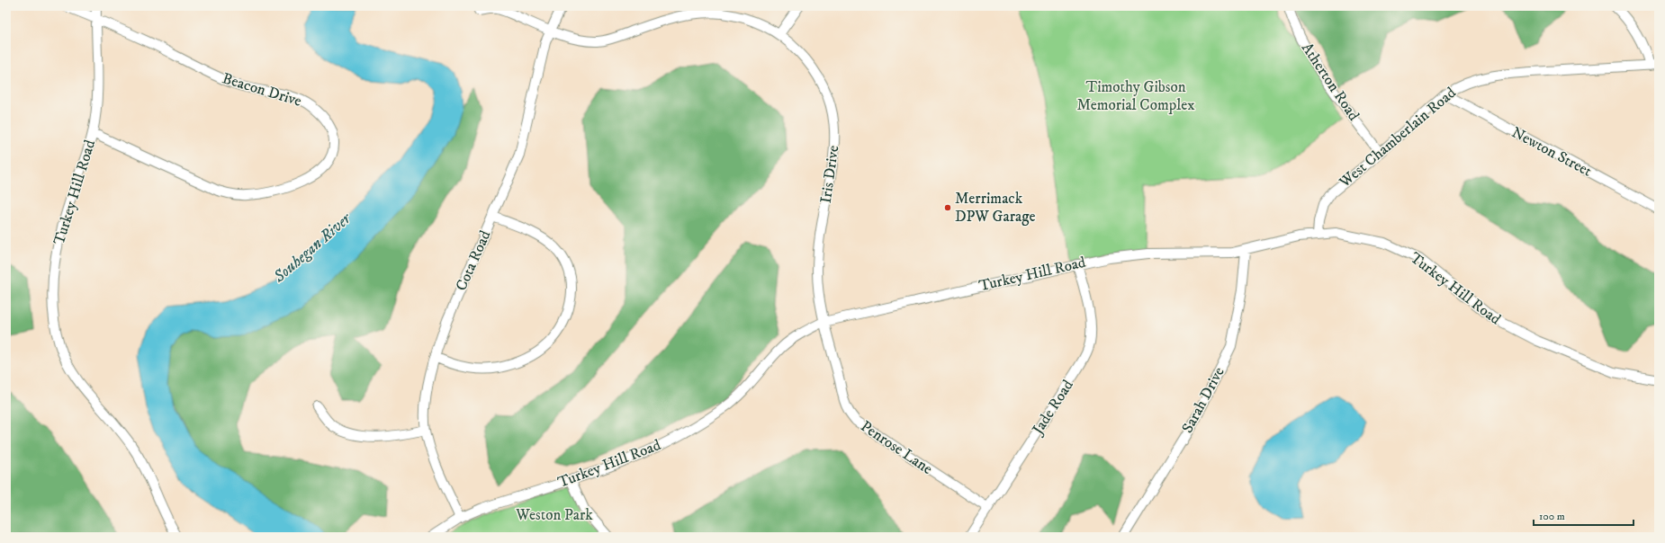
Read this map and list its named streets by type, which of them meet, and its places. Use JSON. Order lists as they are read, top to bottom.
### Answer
{
  "streets": {
    "street": [
      "Atherton Road",
      "Beacon Drive",
      "West Chamberlain Road",
      "Newton Street",
      "Iris Drive",
      "Turkey Hill Road",
      "Cota Road",
      "Sarah Drive",
      "Jade Road",
      "Penrose Lane"
    ]
  },
  "crossings": [
    ["Atherton Road", "West Chamberlain Road"],
    ["Beacon Drive", "Turkey Hill Road"],
    ["West Chamberlain Road", "Newton Street"],
    ["West Chamberlain Road", "Turkey Hill Road"],
    ["Iris Drive", "Turkey Hill Road"],
    ["Iris Drive", "Cota Road"],
    ["Iris Drive", "Penrose Lane"],
    ["Turkey Hill Road", "Cota Road"],
    ["Turkey Hill Road", "Sarah Drive"],
    ["Turkey Hill Road", "Jade Road"],
    ["Turkey Hill Road", "Penrose Lane"],
    ["Jade Road", "Penrose Lane"]
  ],
  "water": ["Souhegan River"],
  "parks": ["Timothy Gibson Memorial Complex", "Weston Park"],
  "places": ["Merrimack DPW Garage"],
  "scale_bar": "100 m"
}
